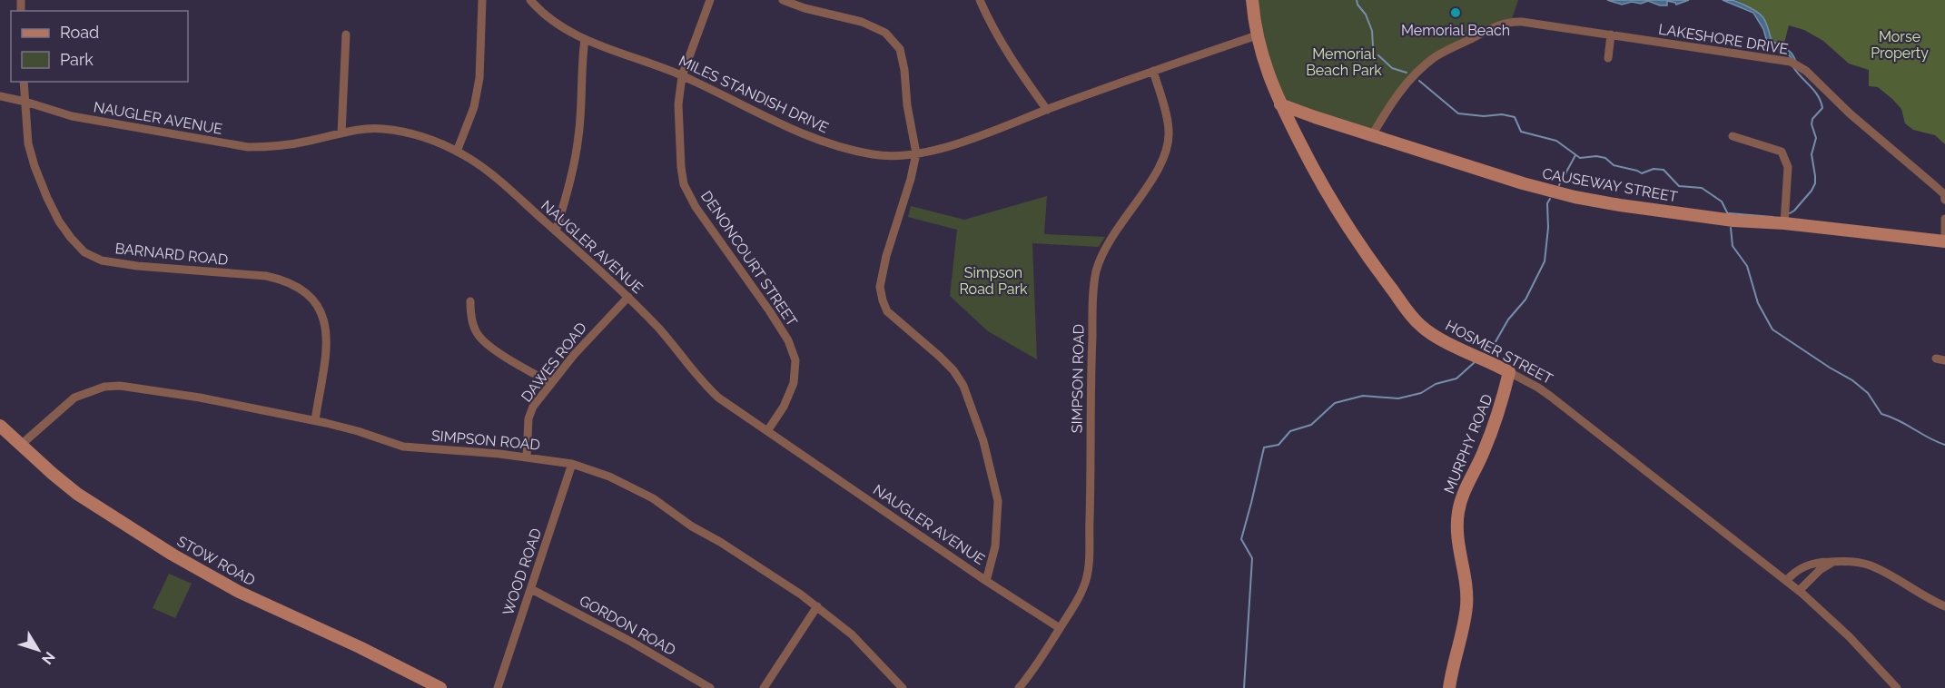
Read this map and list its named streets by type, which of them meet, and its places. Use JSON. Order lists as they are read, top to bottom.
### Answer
{
  "streets": {
    "street": [
      "LAKESHORE DRIVE",
      "MILES STANDISH DRIVE",
      "NAUGLER AVENUE",
      "CAUSEWAY STREET",
      "BARNARD ROAD",
      "DENONCOURT STREET",
      "HOSMER STREET",
      "DAWES ROAD",
      "SIMPSON ROAD",
      "MURPHY ROAD",
      "STOW ROAD",
      "WOOD ROAD",
      "GORDON ROAD"
    ]
  },
  "crossings": [
    ["LAKESHORE DRIVE", "CAUSEWAY STREET"],
    ["MILES STANDISH DRIVE", "DENONCOURT STREET"],
    ["MILES STANDISH DRIVE", "HOSMER STREET"],
    ["MILES STANDISH DRIVE", "SIMPSON ROAD"],
    ["NAUGLER AVENUE", "BARNARD ROAD"],
    ["NAUGLER AVENUE", "DENONCOURT STREET"],
    ["NAUGLER AVENUE", "DAWES ROAD"],
    ["NAUGLER AVENUE", "SIMPSON ROAD"],
    ["CAUSEWAY STREET", "HOSMER STREET"],
    ["BARNARD ROAD", "SIMPSON ROAD"],
    ["HOSMER STREET", "MURPHY ROAD"],
    ["DAWES ROAD", "SIMPSON ROAD"],
    ["SIMPSON ROAD", "STOW ROAD"],
    ["SIMPSON ROAD", "WOOD ROAD"],
    ["WOOD ROAD", "GORDON ROAD"]
  ],
  "parks": ["Morse Property", "Memorial Beach Park", "Simpson Road Park"],
  "places": ["Memorial Beach"],
  "legend": ["Road", "Park"],
  "north": "bottom right"
}
